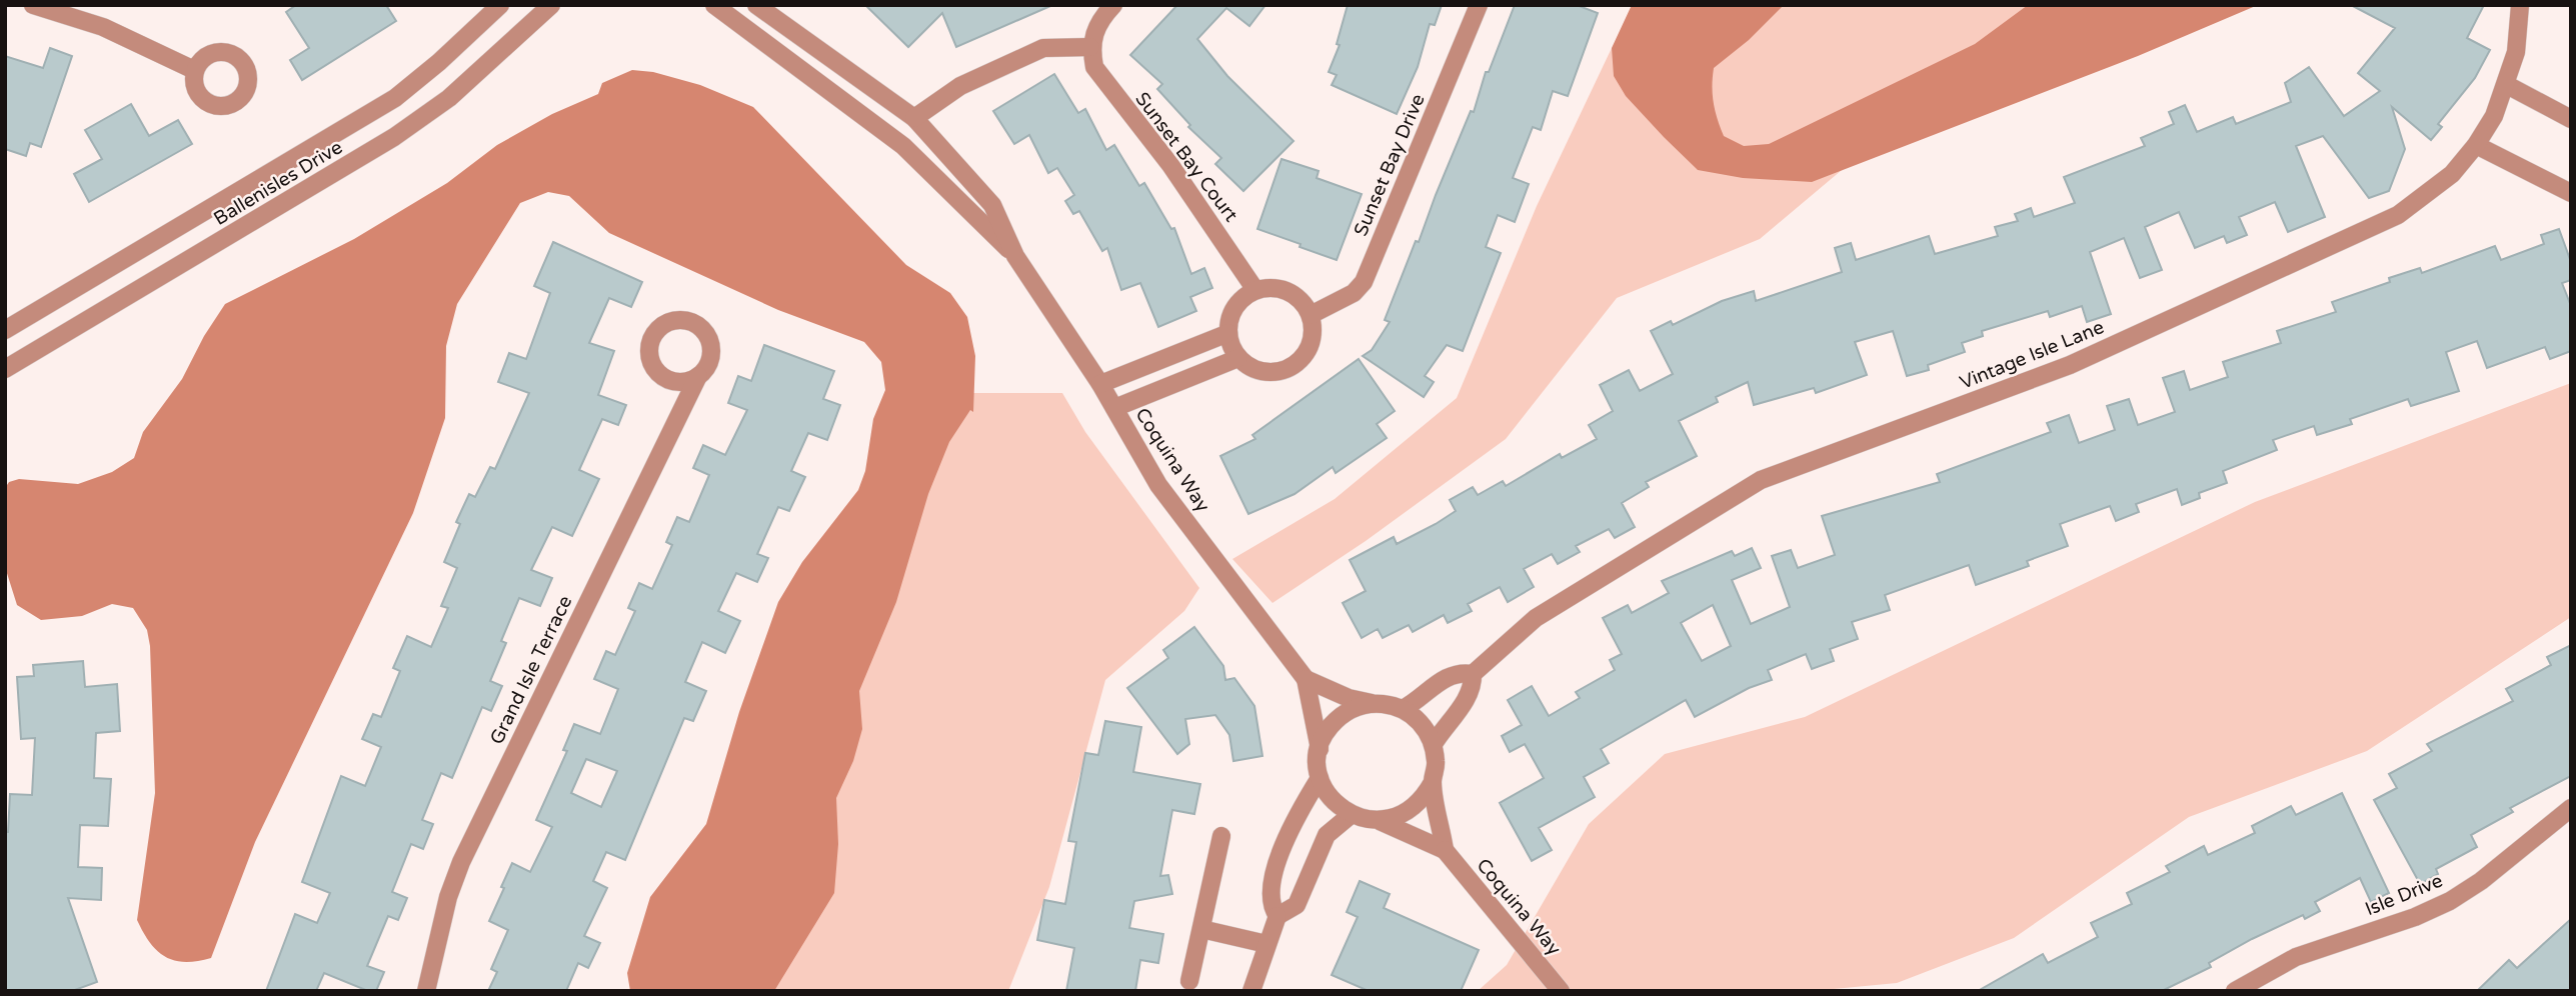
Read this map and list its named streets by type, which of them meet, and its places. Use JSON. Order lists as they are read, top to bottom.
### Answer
{
  "streets": {
    "street": [
      "Sunset Bay Court",
      "Sunset Bay Drive",
      "Ballenisles Drive",
      "Vintage Isle Lane",
      "Coquina Way",
      "Grand Isle Terrace",
      "Isle Drive"
    ]
  },
  "crossings": [
    ["Sunset Bay Court", "Sunset Bay Drive"],
    ["Vintage Isle Lane", "Coquina Way"]
  ]
}
